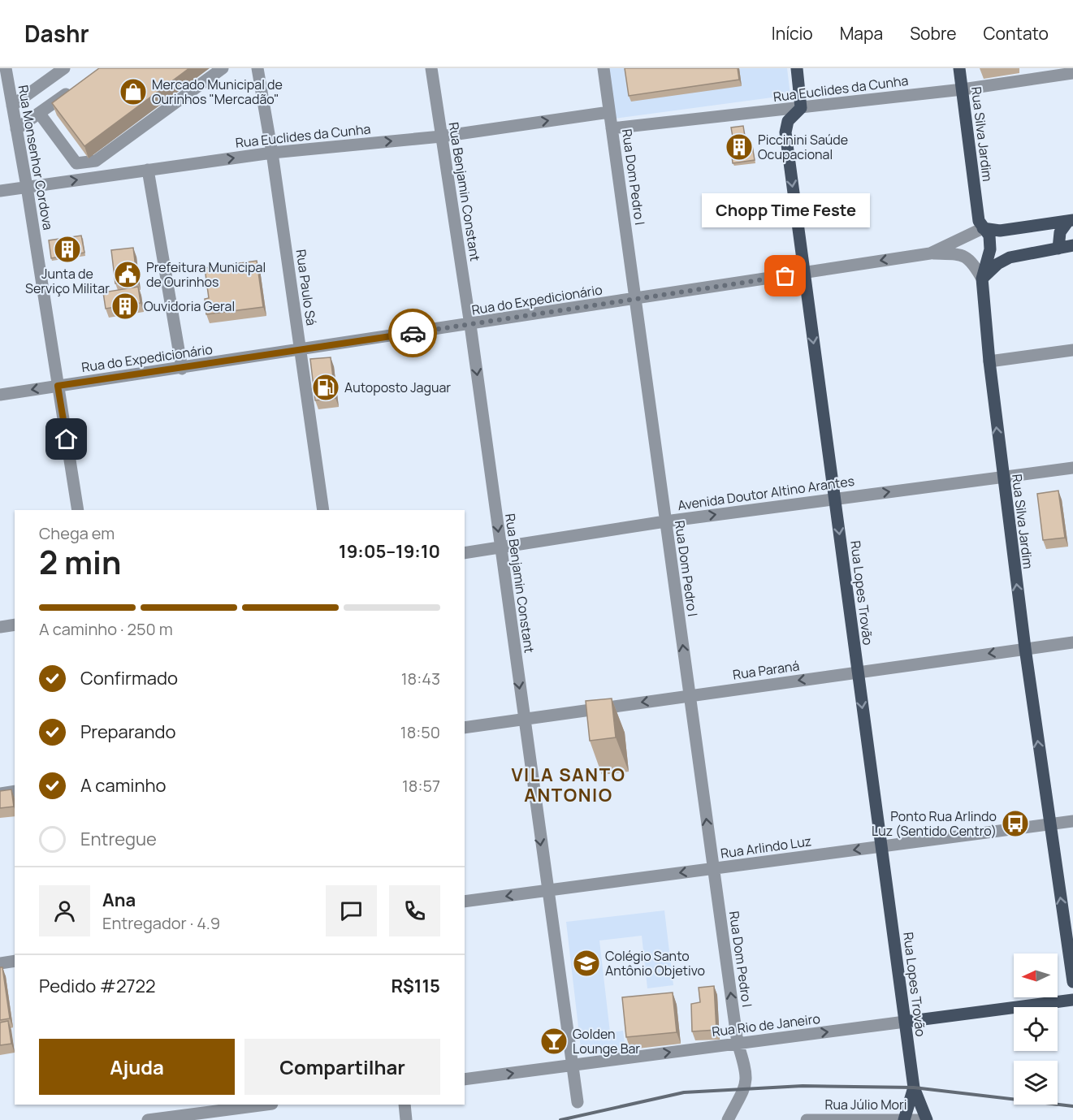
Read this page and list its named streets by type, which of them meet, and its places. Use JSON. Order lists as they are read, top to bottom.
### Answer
{
  "streets": {
    "main road": [
      "Rua Silva Jardim",
      "Rua do Expedicionário",
      "Rua Lopes Trovão",
      "Rua Rio de Janeiro"
    ],
    "street": [
      "Rua Euclides da Cunha",
      "Rua Monsenhor Cordova",
      "Rua Dom Pedro I",
      "Rua Benjamin Constant",
      "Rua Paulo Sá",
      "Avenida Doutor Altino Arantes",
      "Rua Paraná",
      "Rua Arlindo Luz",
      "Rua Júlio Mori"
    ]
  },
  "crossings": [
    ["Rua Euclides da Cunha", "Rua Silva Jardim"],
    ["Rua Euclides da Cunha", "Rua Monsenhor Cordova"],
    ["Rua Euclides da Cunha", "Rua Dom Pedro I"],
    ["Rua Euclides da Cunha", "Rua Benjamin Constant"],
    ["Rua Euclides da Cunha", "Rua Paulo Sá"],
    ["Rua Euclides da Cunha", "Rua Lopes Trovão"],
    ["Rua Silva Jardim", "Rua do Expedicionário"],
    ["Rua Silva Jardim", "Avenida Doutor Altino Arantes"],
    ["Rua Silva Jardim", "Rua Paraná"],
    ["Rua Silva Jardim", "Rua Arlindo Luz"],
    ["Rua Monsenhor Cordova", "Rua do Expedicionário"],
    ["Rua Dom Pedro I", "Rua do Expedicionário"],
    ["Rua Dom Pedro I", "Avenida Doutor Altino Arantes"],
    ["Rua Dom Pedro I", "Rua Paraná"],
    ["Rua Dom Pedro I", "Rua Arlindo Luz"],
    ["Rua Dom Pedro I", "Rua Rio de Janeiro"],
    ["Rua Benjamin Constant", "Rua do Expedicionário"],
    ["Rua Benjamin Constant", "Avenida Doutor Altino Arantes"],
    ["Rua Benjamin Constant", "Rua Paraná"],
    ["Rua Benjamin Constant", "Rua Arlindo Luz"],
    ["Rua Benjamin Constant", "Rua Rio de Janeiro"],
    ["Rua Paulo Sá", "Rua do Expedicionário"],
    ["Rua do Expedicionário", "Rua Lopes Trovão"],
    ["Avenida Doutor Altino Arantes", "Rua Lopes Trovão"],
    ["Rua Lopes Trovão", "Rua Paraná"],
    ["Rua Lopes Trovão", "Rua Arlindo Luz"],
    ["Rua Lopes Trovão", "Rua Rio de Janeiro"]
  ],
  "one_way": [
    "Rua Euclides da Cunha",
    "Rua Silva Jardim",
    "Rua Dom Pedro I",
    "Rua Benjamin Constant",
    "Avenida Doutor Altino Arantes",
    "Rua Lopes Trovão",
    "Rua Paraná",
    "Rua Arlindo Luz",
    "Rua Rio de Janeiro"
  ],
  "districts": ["VILA SANTO ANTONIO"],
  "places": {
    "shop": ["Mercado Municipal de Ourinhos \"Mercadão\""],
    "building": ["Piccinini Saúde Ocupacional", "Junta de Serviço Militar", "Ouvidoria Geral"],
    "public building": ["Prefeitura Municipal de Ourinhos"],
    "other": ["Chopp Time Feste"],
    "fuel station": ["Autoposto Jaguar"],
    "bus stop": ["Ponto Rua Arlindo Luz (Sentido Centro)"],
    "school or university": ["Colégio Santo Antônio Objetivo"],
    "bar": ["Golden Lounge Bar"]
  },
  "north": "left",
  "page": {
    "header": "Dashr",
    "nav": [
      "Início",
      "Mapa",
      "Sobre",
      "Contato"
    ],
    "bubble": "Chopp Time Feste",
    "heading": ["2 min", "Chega em", "19:05–19:10"],
    "panel": [
      "Ana",
      "Entregador · 4.9",
      "Pedido #2722",
      "R$115"
    ],
    "bar": "A caminho · 250 m",
    "list": [
      ["Confirmado", "18:43"],
      ["Preparando", "18:50"],
      ["A caminho", "18:57"],
      "Entregue"
    ],
    "buttons": ["Ajuda", "Compartilhar"]
  }
}
